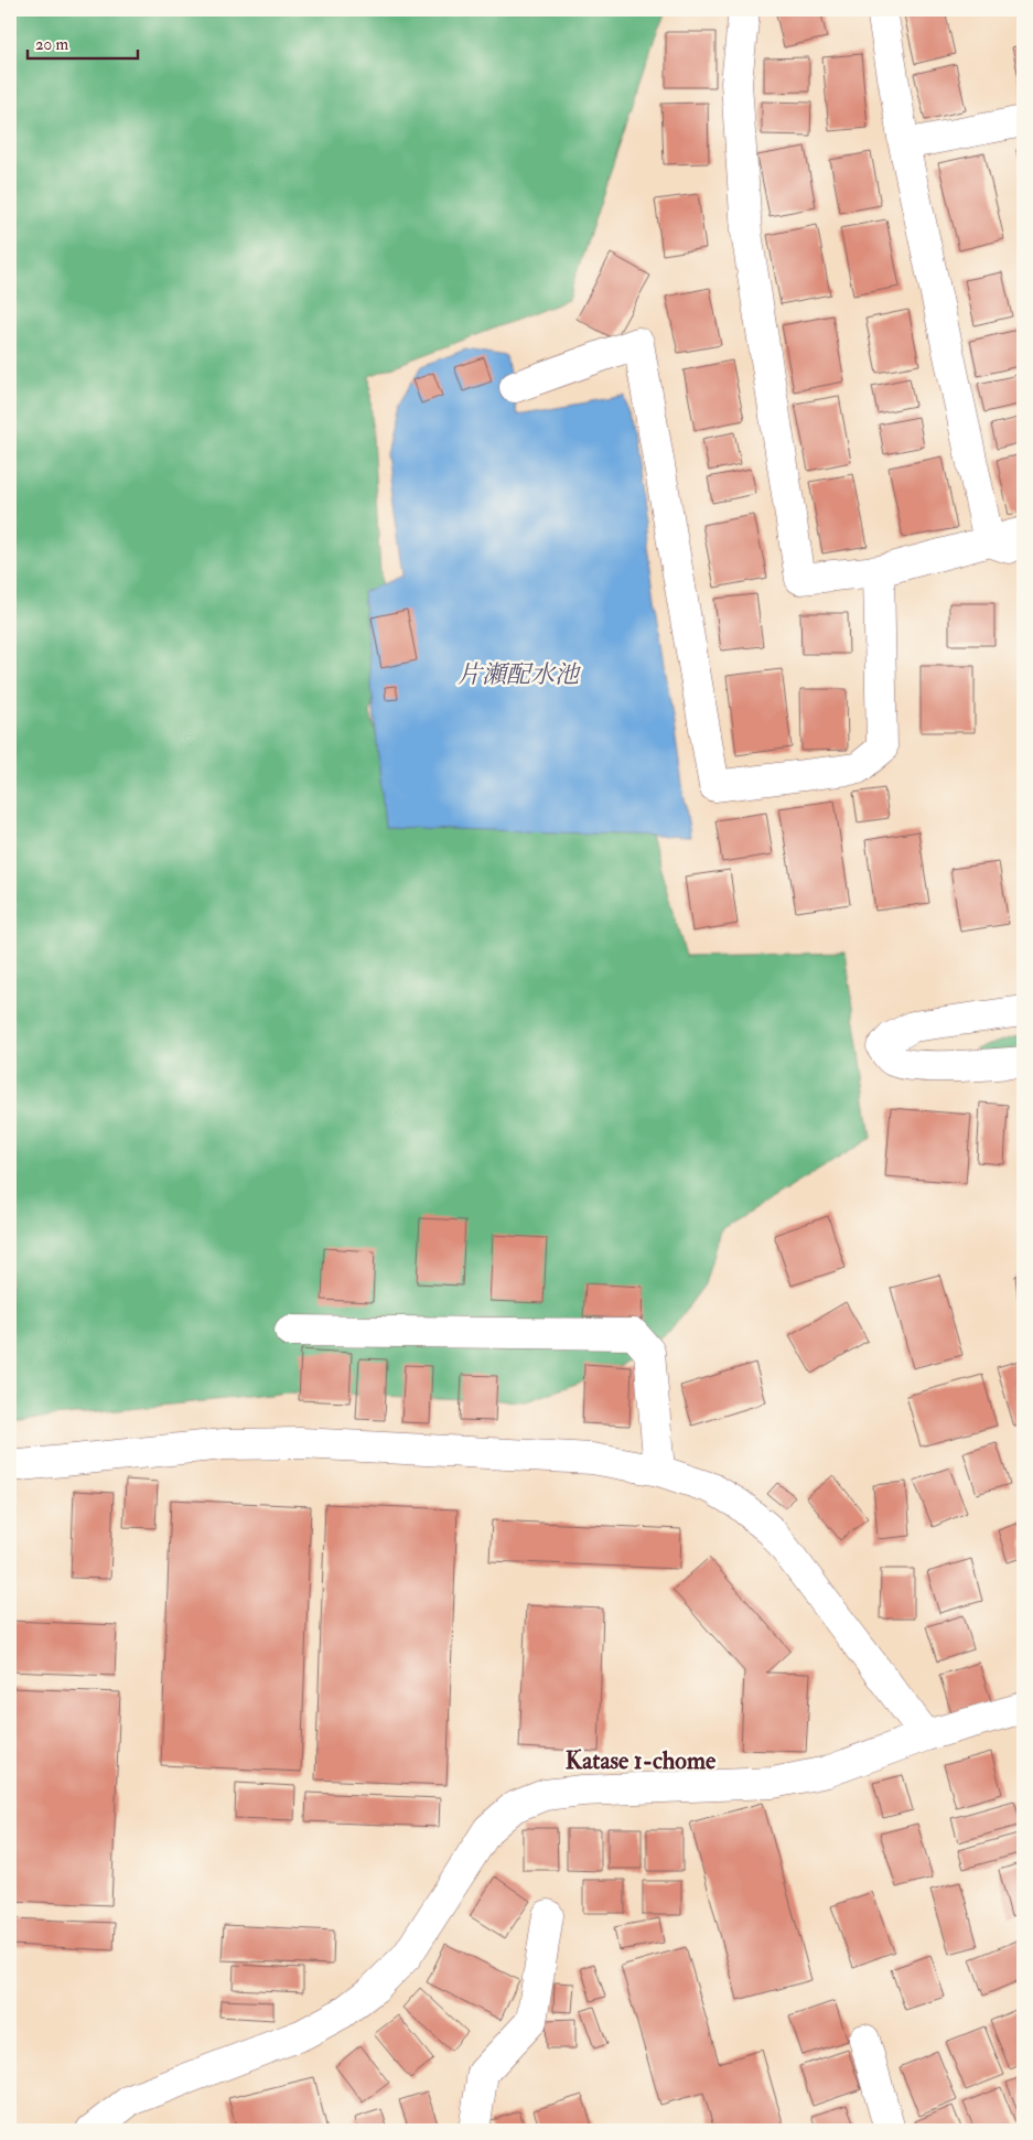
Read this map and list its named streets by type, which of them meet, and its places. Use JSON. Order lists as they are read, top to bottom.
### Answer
{
  "districts": ["Katase 1-chome"],
  "water": ["片瀬配水池"],
  "scale_bar": "20 m"
}
